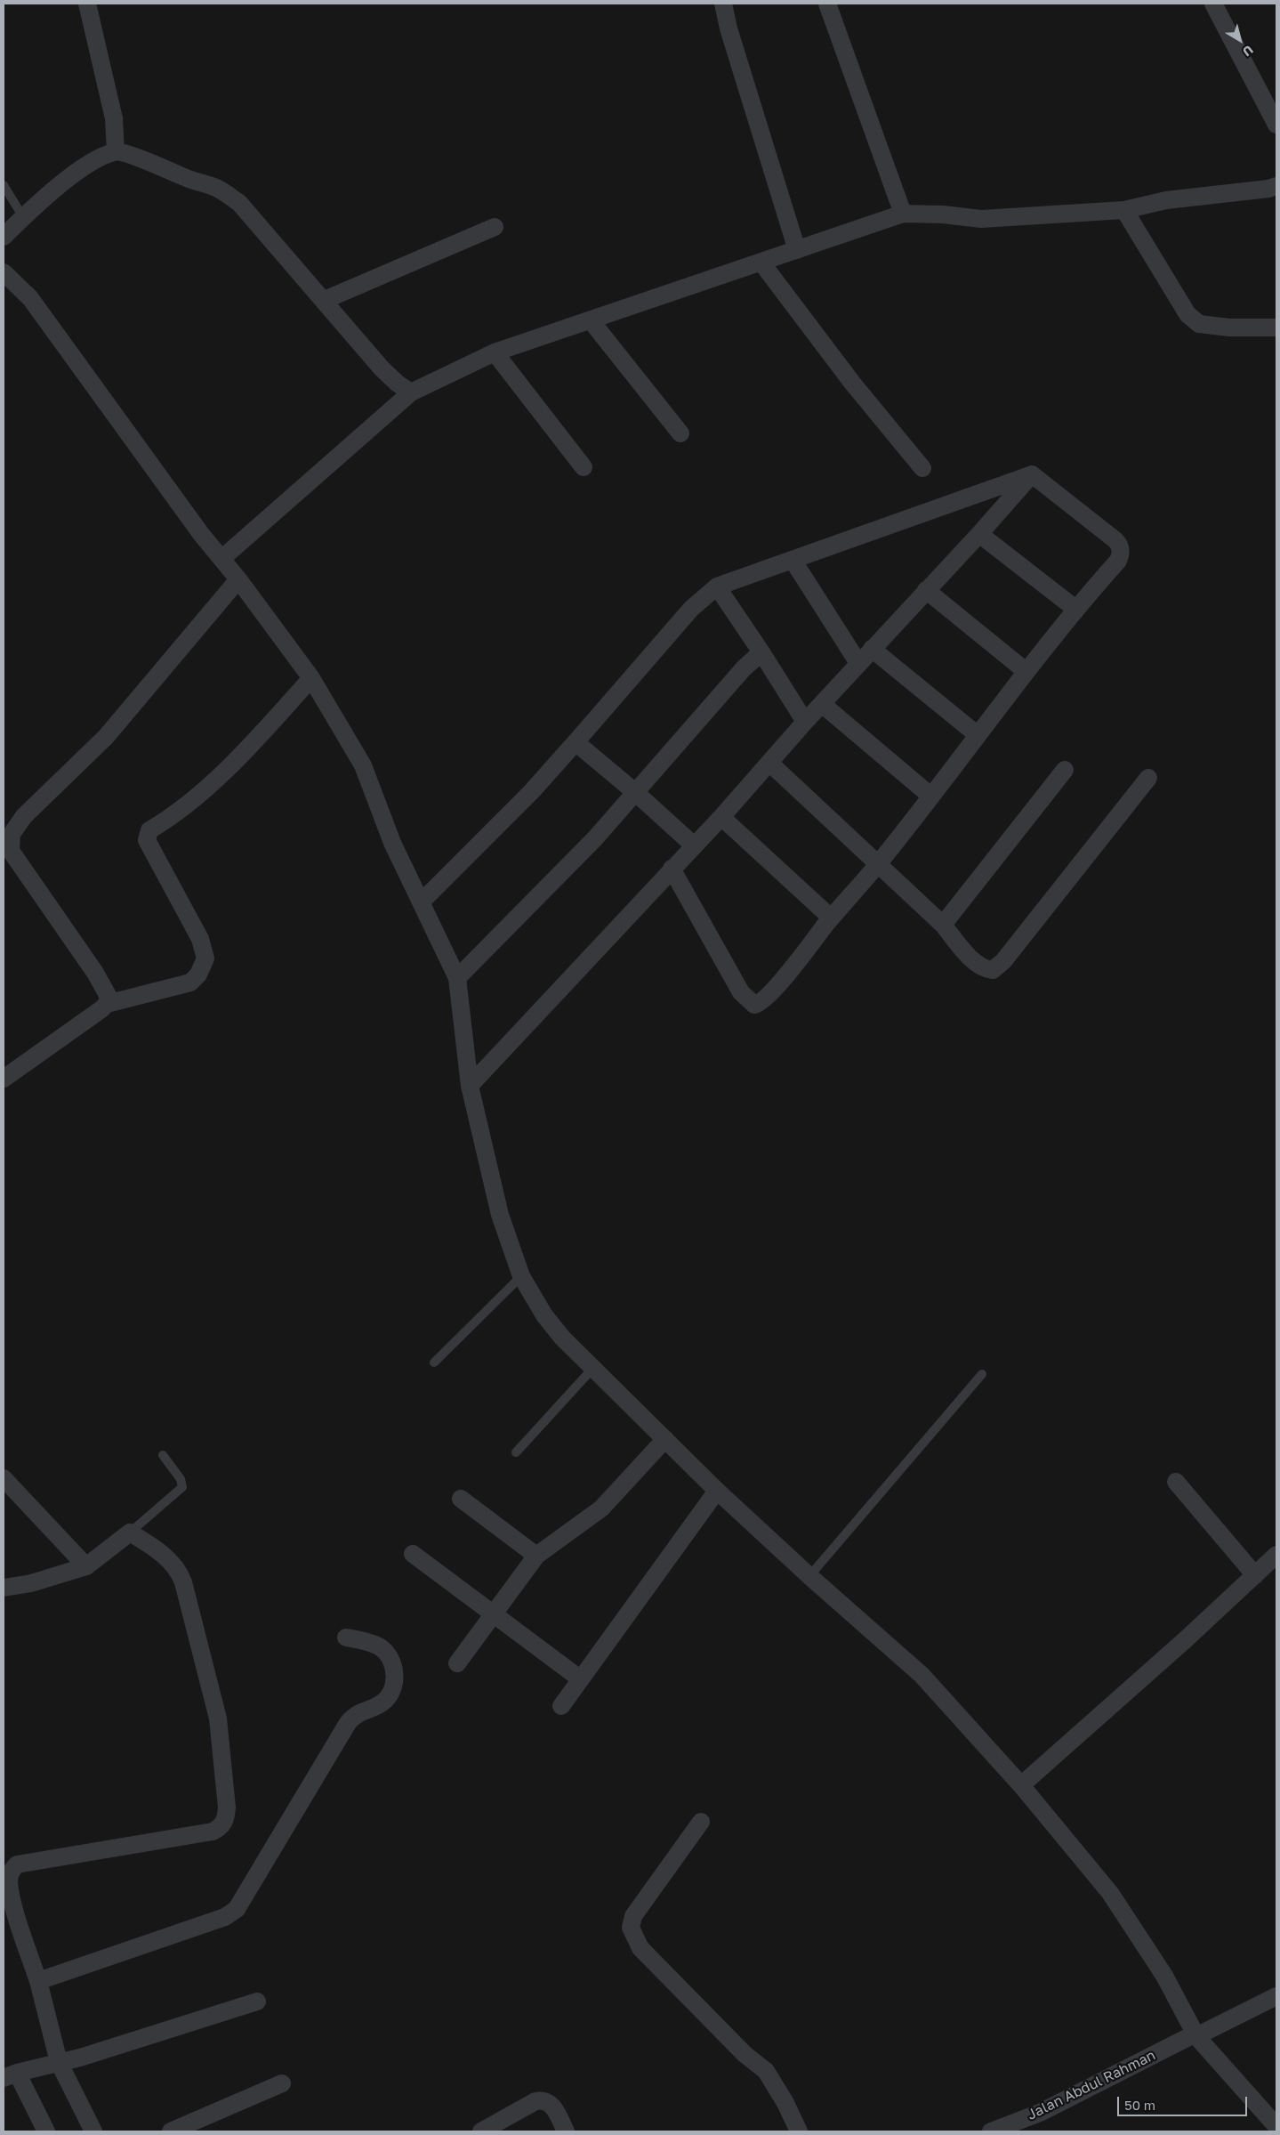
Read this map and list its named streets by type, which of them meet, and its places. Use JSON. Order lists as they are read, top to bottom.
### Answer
{
  "streets": {
    "street": ["Jalan Abdul Rahman"]
  },
  "scale_bar": "50 m",
  "north": "bottom right"
}
